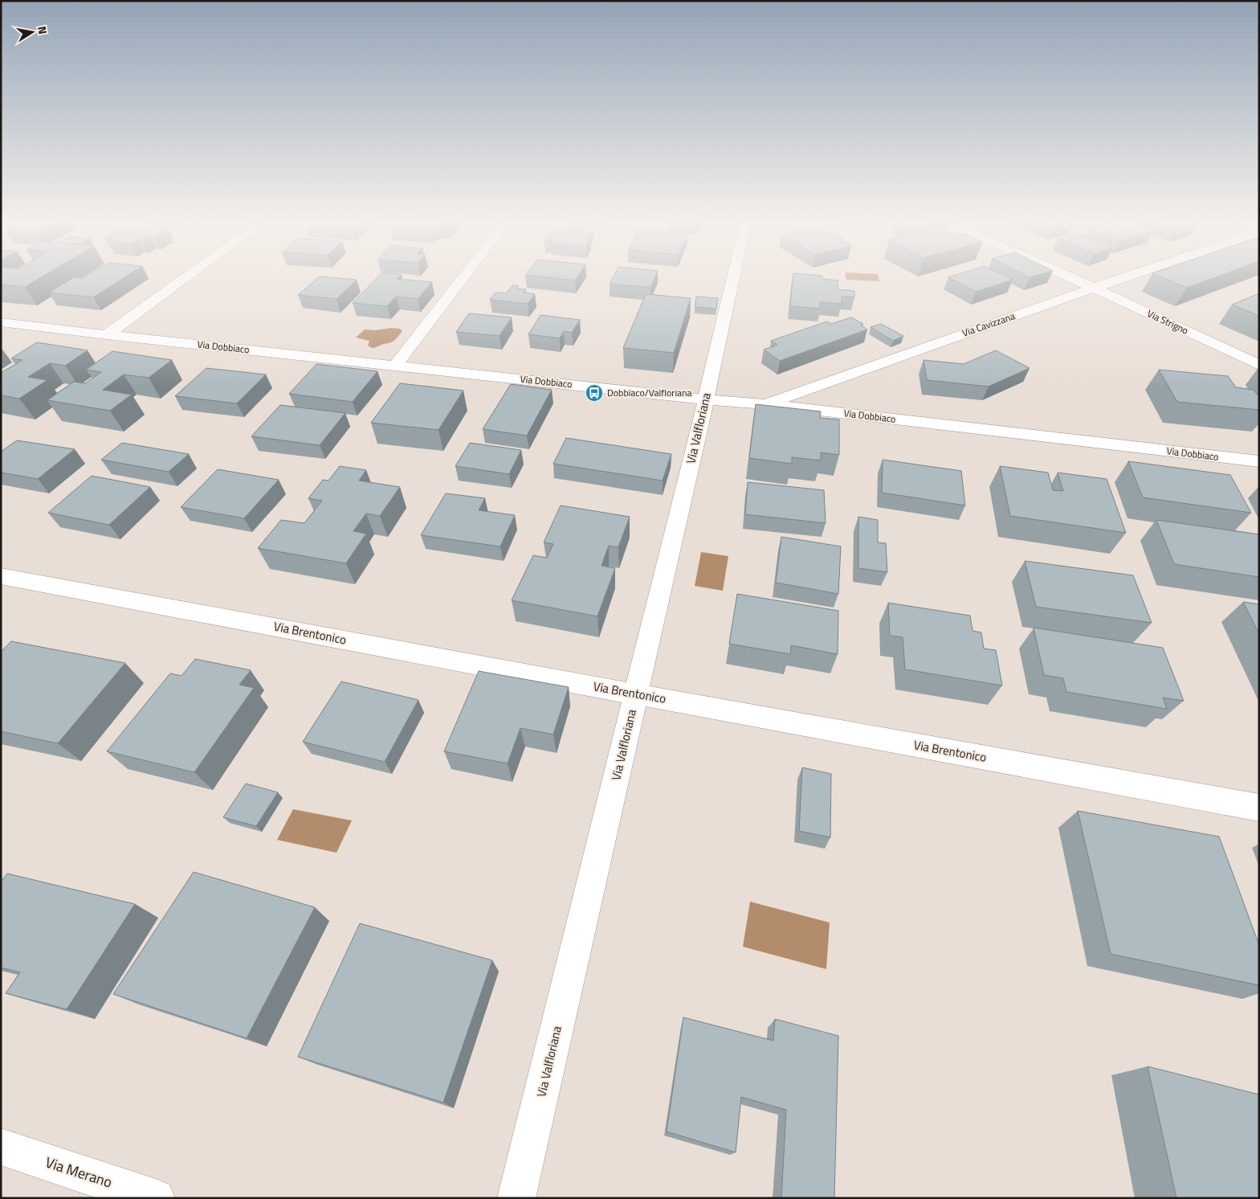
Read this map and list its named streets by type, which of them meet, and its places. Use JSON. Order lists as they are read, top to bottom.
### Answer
{
  "streets": {
    "street": [
      "Via Strigno",
      "Via Cavizzana",
      "Via Dobbiaco",
      "Via Valfloriana",
      "Via Brentonico",
      "Via Merano"
    ]
  },
  "crossings": [
    ["Via Strigno", "Via Cavizzana"],
    ["Via Cavizzana", "Via Dobbiaco"],
    ["Via Dobbiaco", "Via Valfloriana"],
    ["Via Valfloriana", "Via Brentonico"]
  ],
  "places": {
    "bus stop": ["Dobbiaco/Valfloriana"]
  },
  "north": "right"
}
